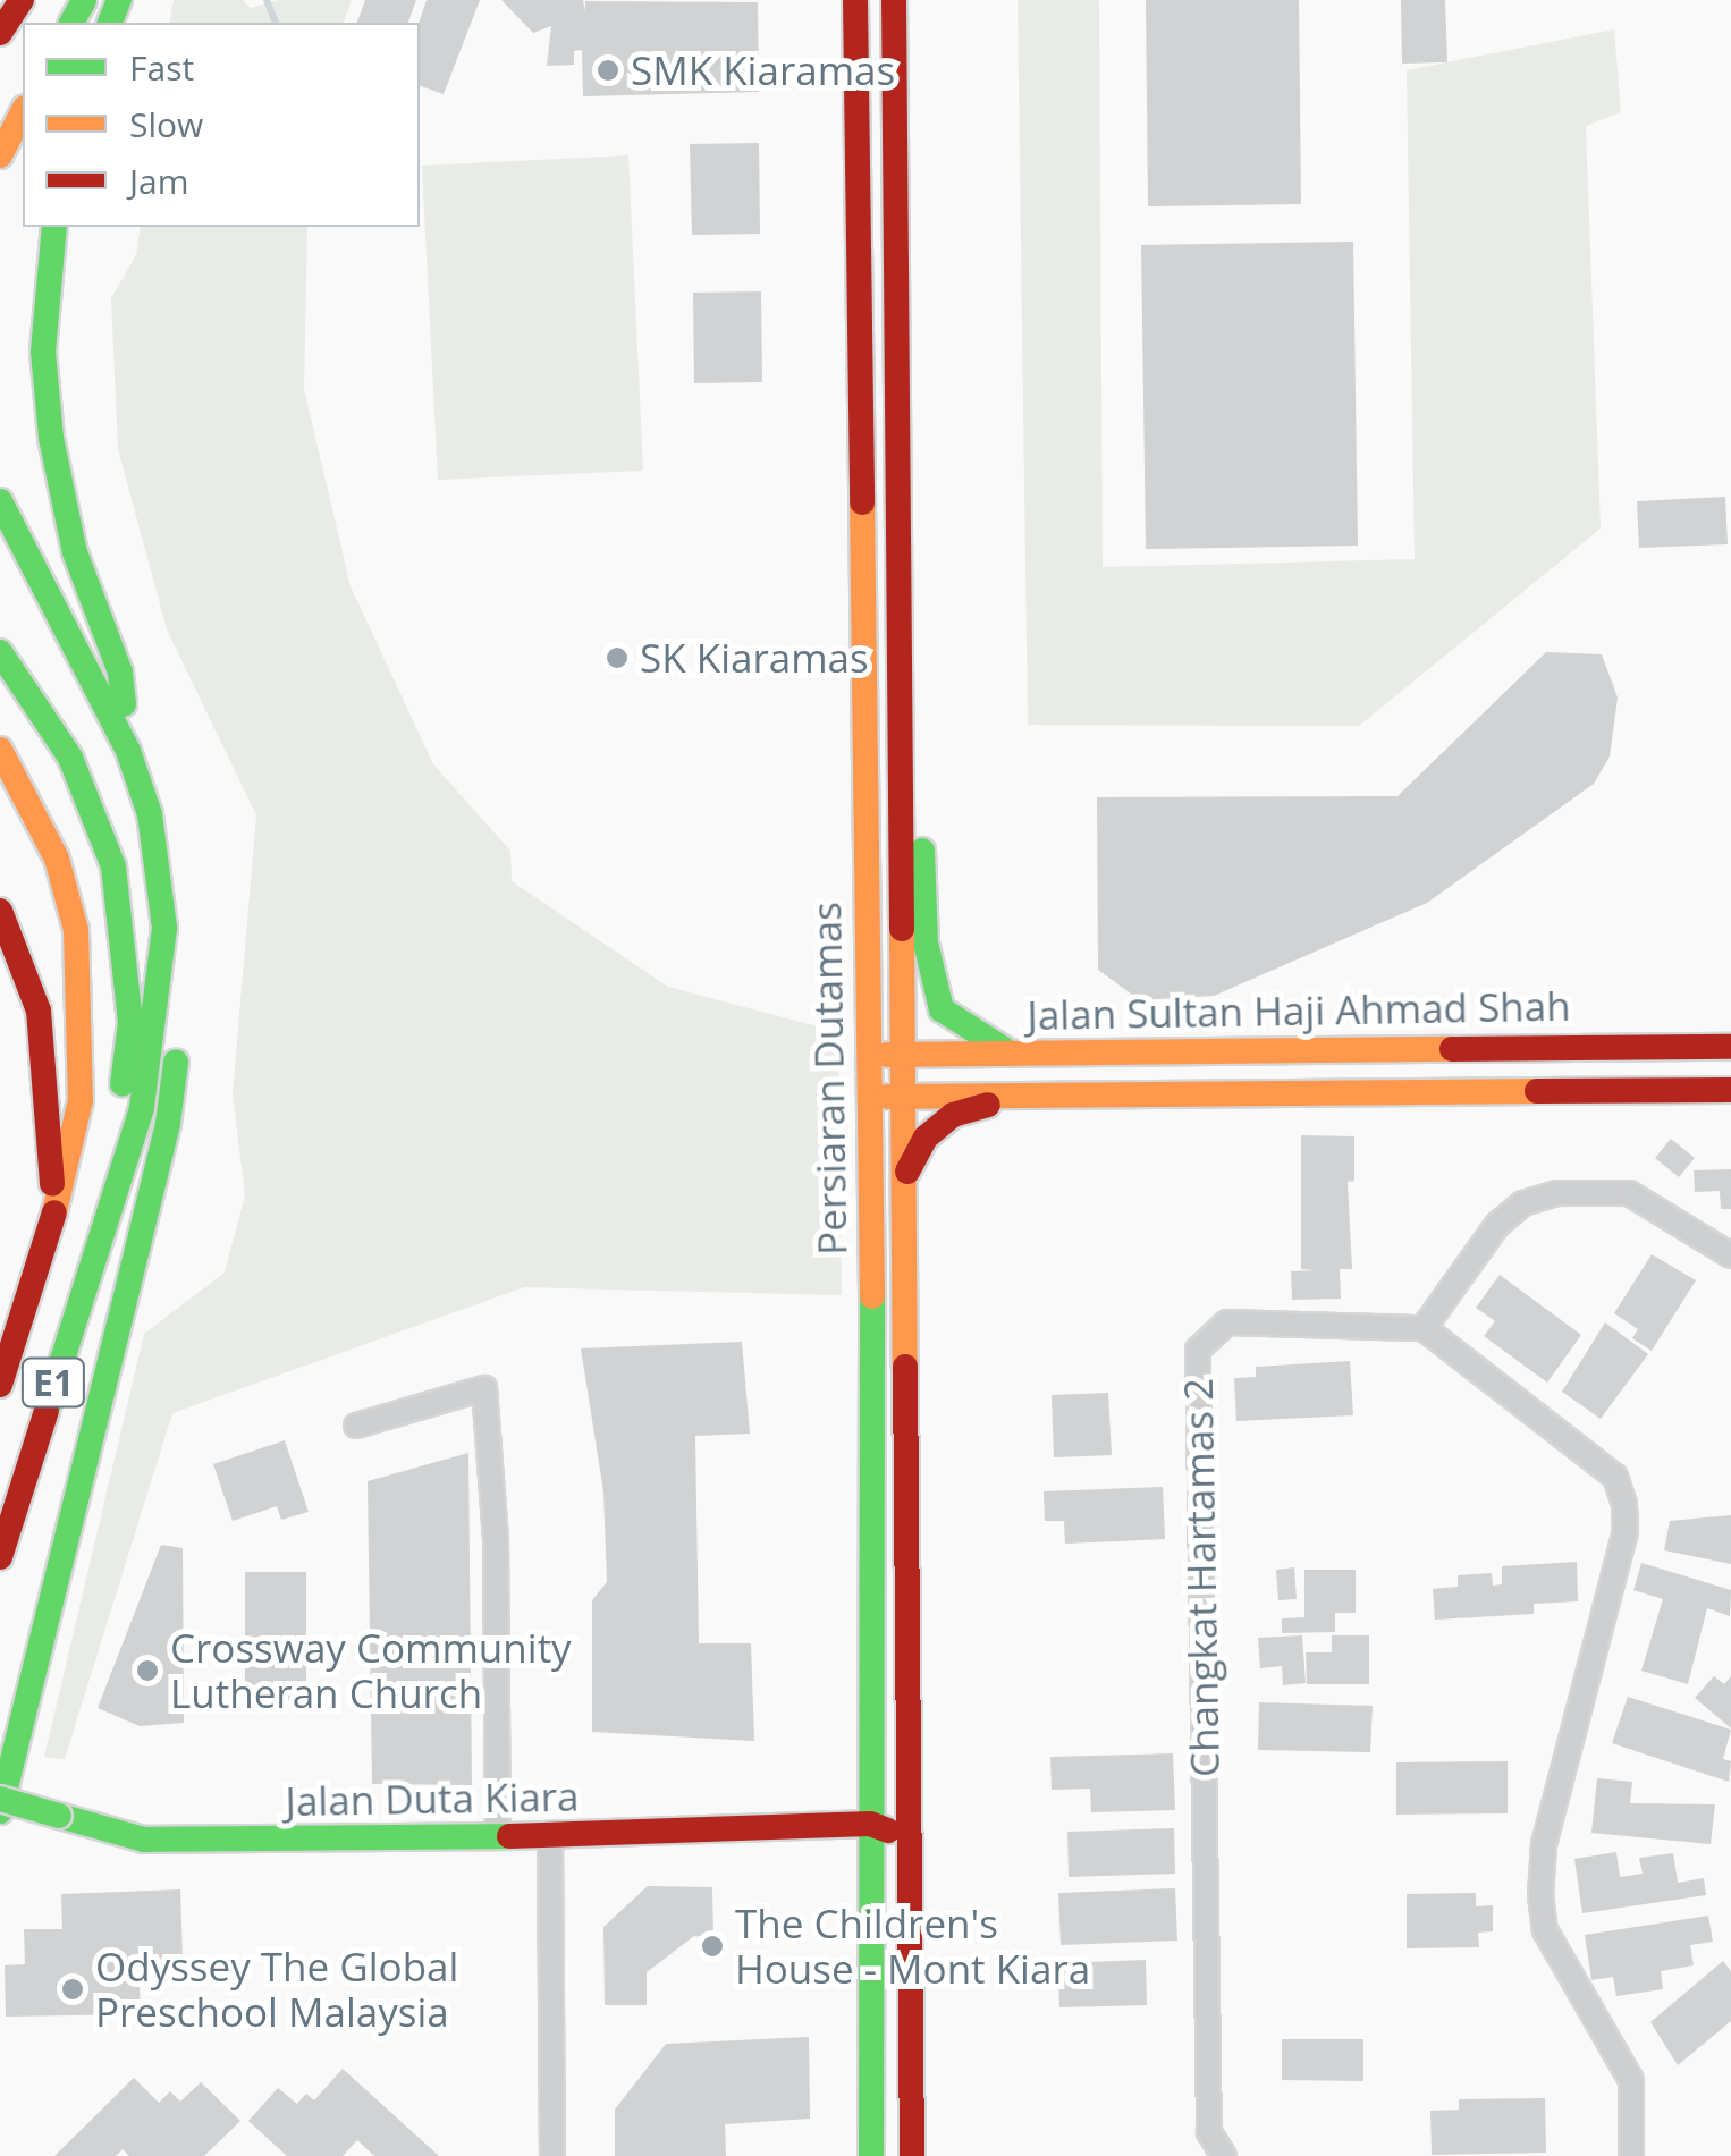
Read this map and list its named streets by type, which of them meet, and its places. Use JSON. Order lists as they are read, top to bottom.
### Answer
{
  "streets": {
    "main road": [
      "Jalan Sultan Haji Ahmad Shah",
      "Persiaran Dutamas",
      "E1",
      "Jalan Duta Kiara"
    ],
    "street": ["Changkat Hartamas 2"]
  },
  "crossings": [
    ["Jalan Sultan Haji Ahmad Shah", "Persiaran Dutamas"],
    ["Persiaran Dutamas", "Jalan Duta Kiara"]
  ],
  "places": [
    "SMK Kiaramas",
    "SK Kiaramas",
    "Crossway Community Lutheran Church",
    "The Children's House - Mont Kiara",
    "Odyssey The Global Preschool Malaysia"
  ],
  "legend": ["Fast", "Slow", "Jam"]
}
